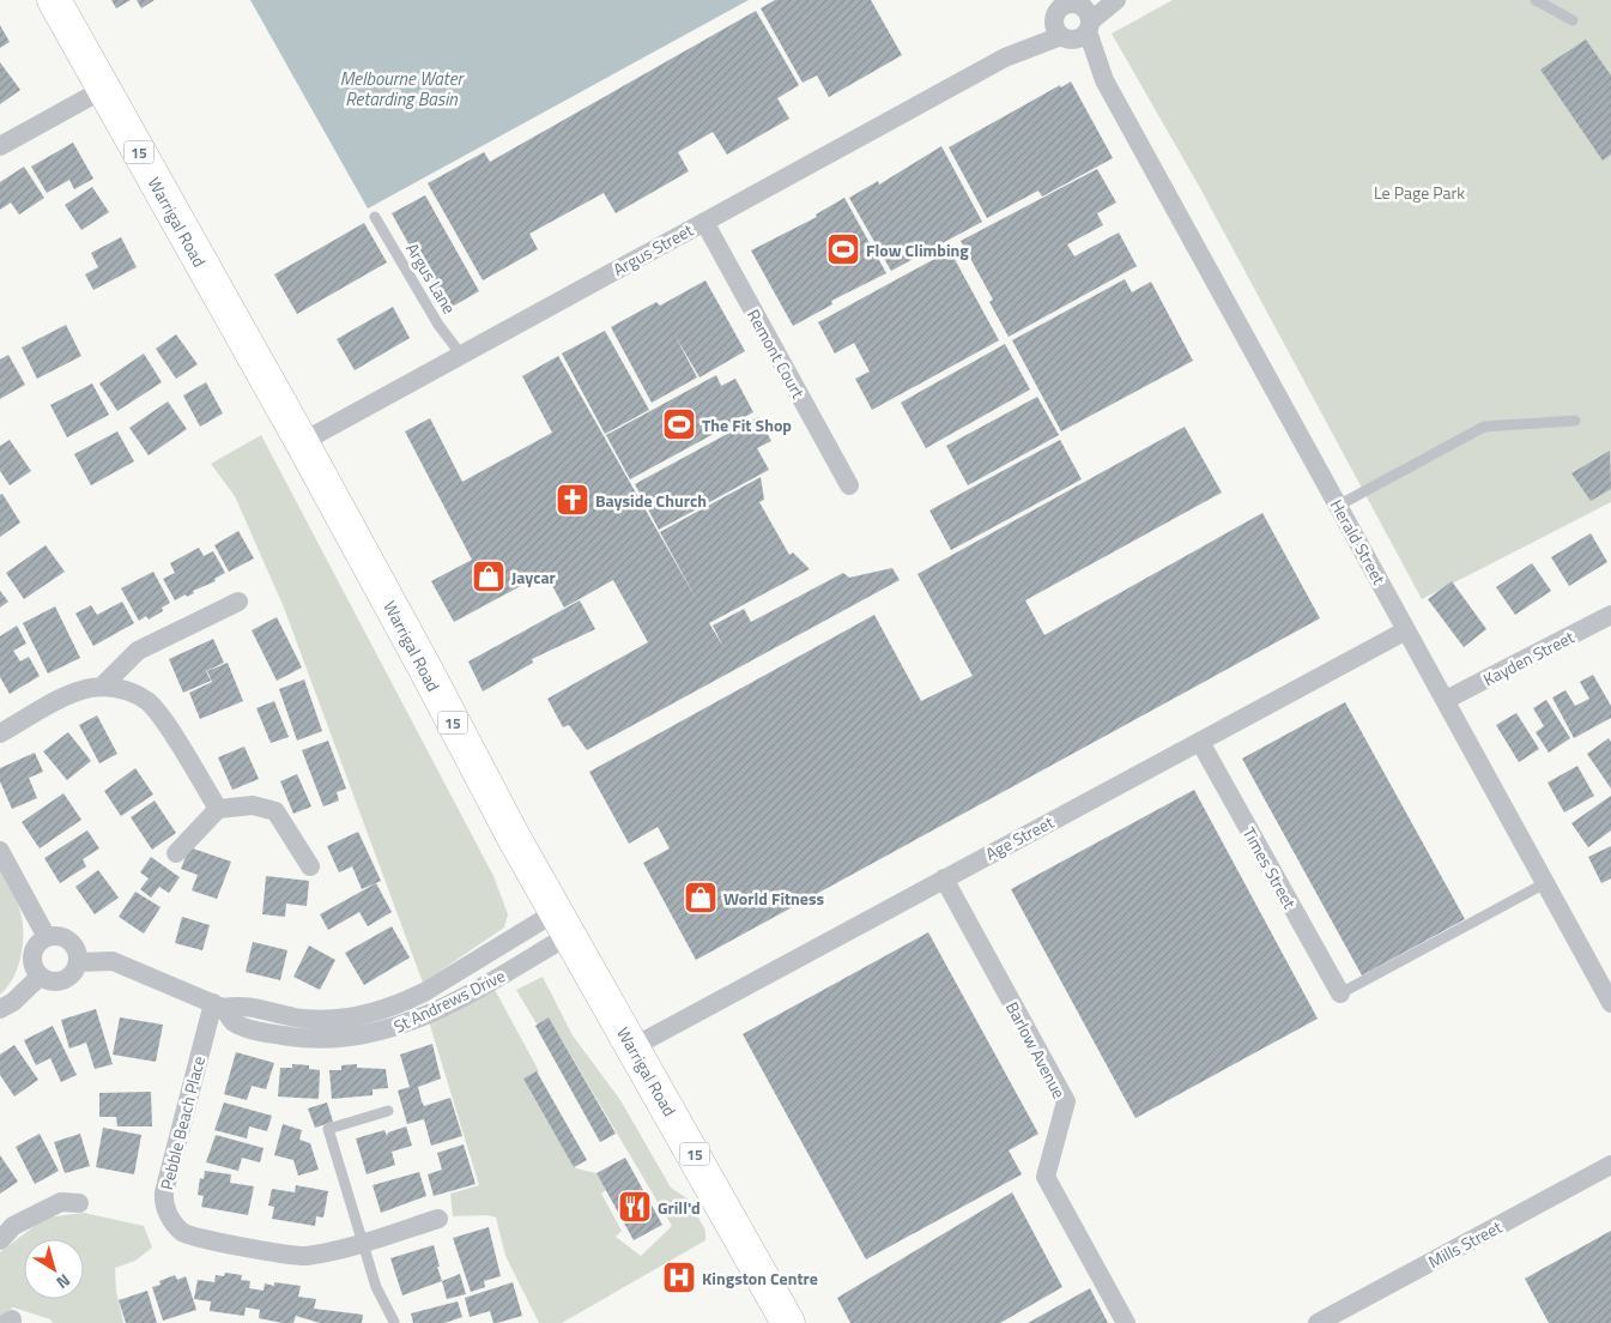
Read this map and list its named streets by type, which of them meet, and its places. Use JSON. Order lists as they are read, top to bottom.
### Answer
{
  "streets": {
    "highway": ["15", "Warrigal Road"],
    "street": [
      "Argus Street",
      "Remont Court",
      "Herald Street",
      "Kayden Street",
      "Age Street",
      "Times Street",
      "St Andrews Drive",
      "Barlow Avenue",
      "Pebble Beach Place",
      "Mills Street"
    ],
    "lane": ["Argus Lane"]
  },
  "crossings": [
    ["Warrigal Road", "Argus Street"],
    ["Warrigal Road", "Age Street"],
    ["Warrigal Road", "St Andrews Drive"],
    ["Argus Street", "Argus Lane"],
    ["Argus Street", "Remont Court"],
    ["Argus Street", "Herald Street"],
    ["Herald Street", "Kayden Street"],
    ["Herald Street", "Age Street"],
    ["Age Street", "Times Street"],
    ["Age Street", "Barlow Avenue"],
    ["St Andrews Drive", "Pebble Beach Place"]
  ],
  "water": ["Melbourne Water Retarding Basin"],
  "parks": ["Le Page Park"],
  "places": {
    "sports": ["Flow Climbing", "The Fit Shop"],
    "church": ["Bayside Church"],
    "shop": ["Jaycar", "World Fitness"],
    "restaurant": ["Grill'd"],
    "hospital": ["Kingston Centre"]
  },
  "north": "bottom right"
}
